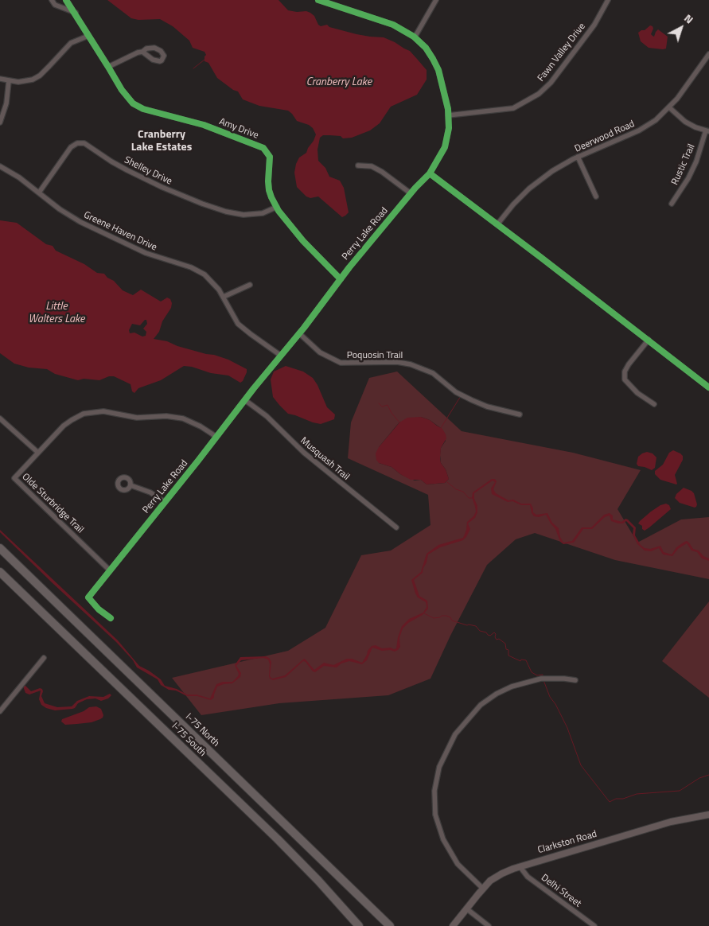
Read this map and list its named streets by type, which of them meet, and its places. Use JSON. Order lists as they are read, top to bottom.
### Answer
{
  "streets": {
    "highway": ["I-75 North", "I-75 South"],
    "street": [
      "Fawn Valley Drive",
      "Amy Drive",
      "Deerwood Road",
      "Rustic Trail",
      "Shelley Drive",
      "Greene Haven Drive",
      "Perry Lake Road",
      "Poquosin Trail",
      "Musquash Trail",
      "Olde Sturbridge Trail",
      "Clarkston Road",
      "Delhi Street"
    ]
  },
  "crossings": [
    ["Fawn Valley Drive", "Perry Lake Road"],
    ["Amy Drive", "Shelley Drive"],
    ["Amy Drive", "Perry Lake Road"],
    ["Shelley Drive", "Greene Haven Drive"],
    ["Greene Haven Drive", "Perry Lake Road"],
    ["Perry Lake Road", "Poquosin Trail"],
    ["Perry Lake Road", "Musquash Trail"],
    ["Perry Lake Road", "Olde Sturbridge Trail"],
    ["Clarkston Road", "Delhi Street"]
  ],
  "districts": ["Cranberry Lake Estates"],
  "water": ["Cranberry Lake", "Little Walters Lake"],
  "north": "top right"
}
